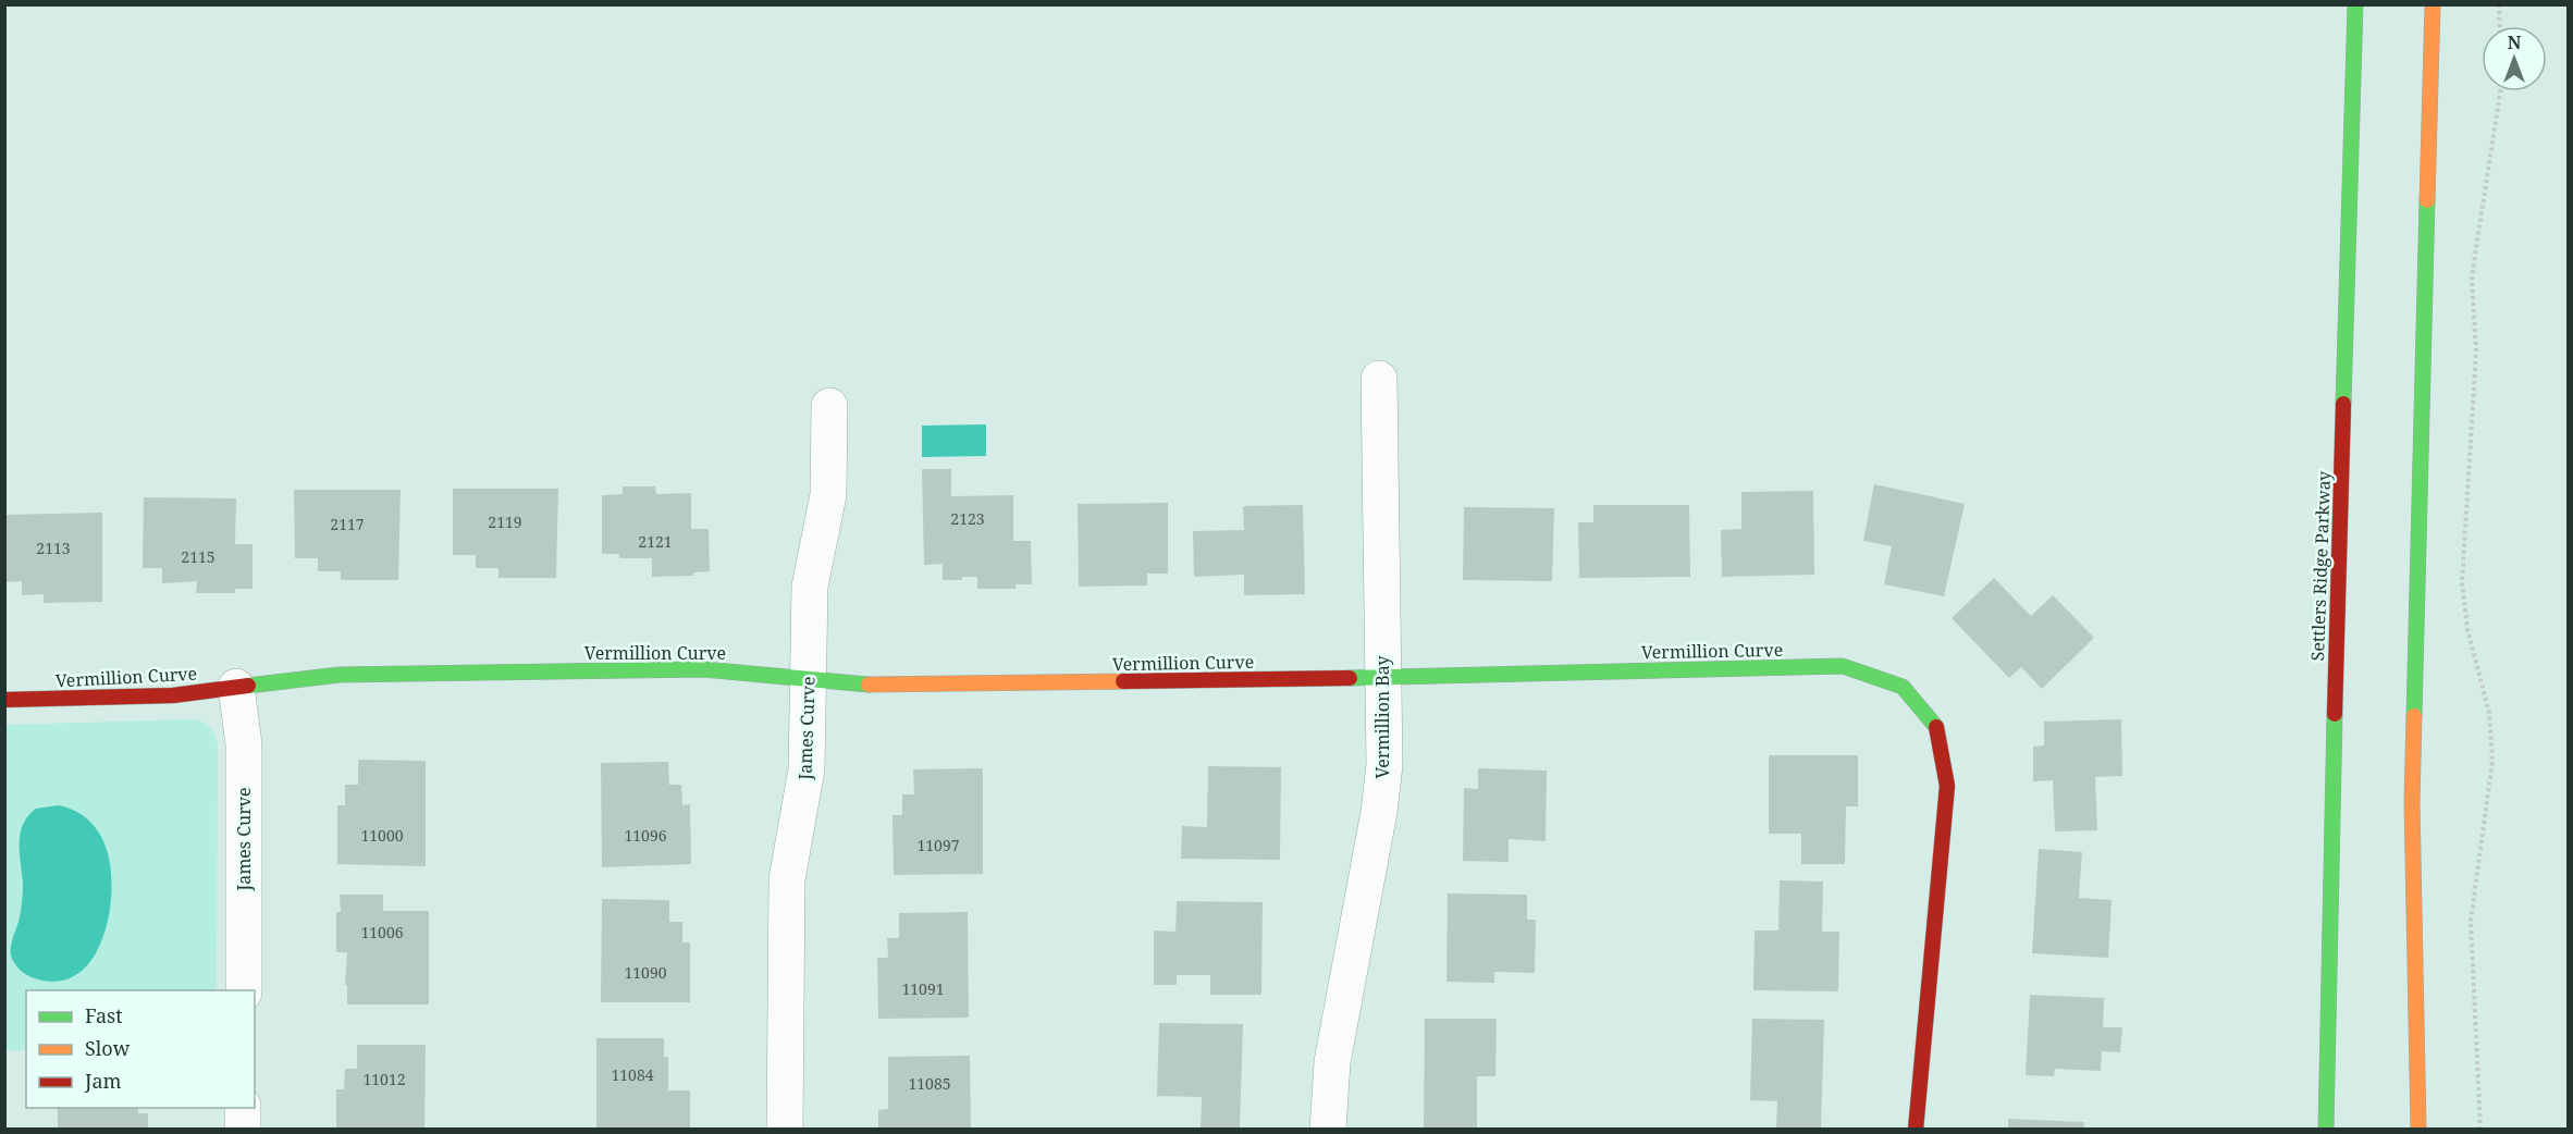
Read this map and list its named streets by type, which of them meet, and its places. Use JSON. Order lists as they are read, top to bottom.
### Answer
{
  "streets": {
    "street": [
      "Settlers Ridge Parkway",
      "Vermillion Curve",
      "Vermillion Bay",
      "James Curve"
    ]
  },
  "crossings": [
    ["Vermillion Curve", "Vermillion Bay"],
    ["Vermillion Curve", "James Curve"]
  ],
  "house_numbers": [
    "2123",
    "2119",
    "2117",
    "2121",
    "2113",
    "2115",
    "11000",
    "11096",
    "11097",
    "11006",
    "11090",
    "11091",
    "11084",
    "11012",
    "11085"
  ],
  "legend": ["Fast", "Slow", "Jam"],
  "north": "top"
}
